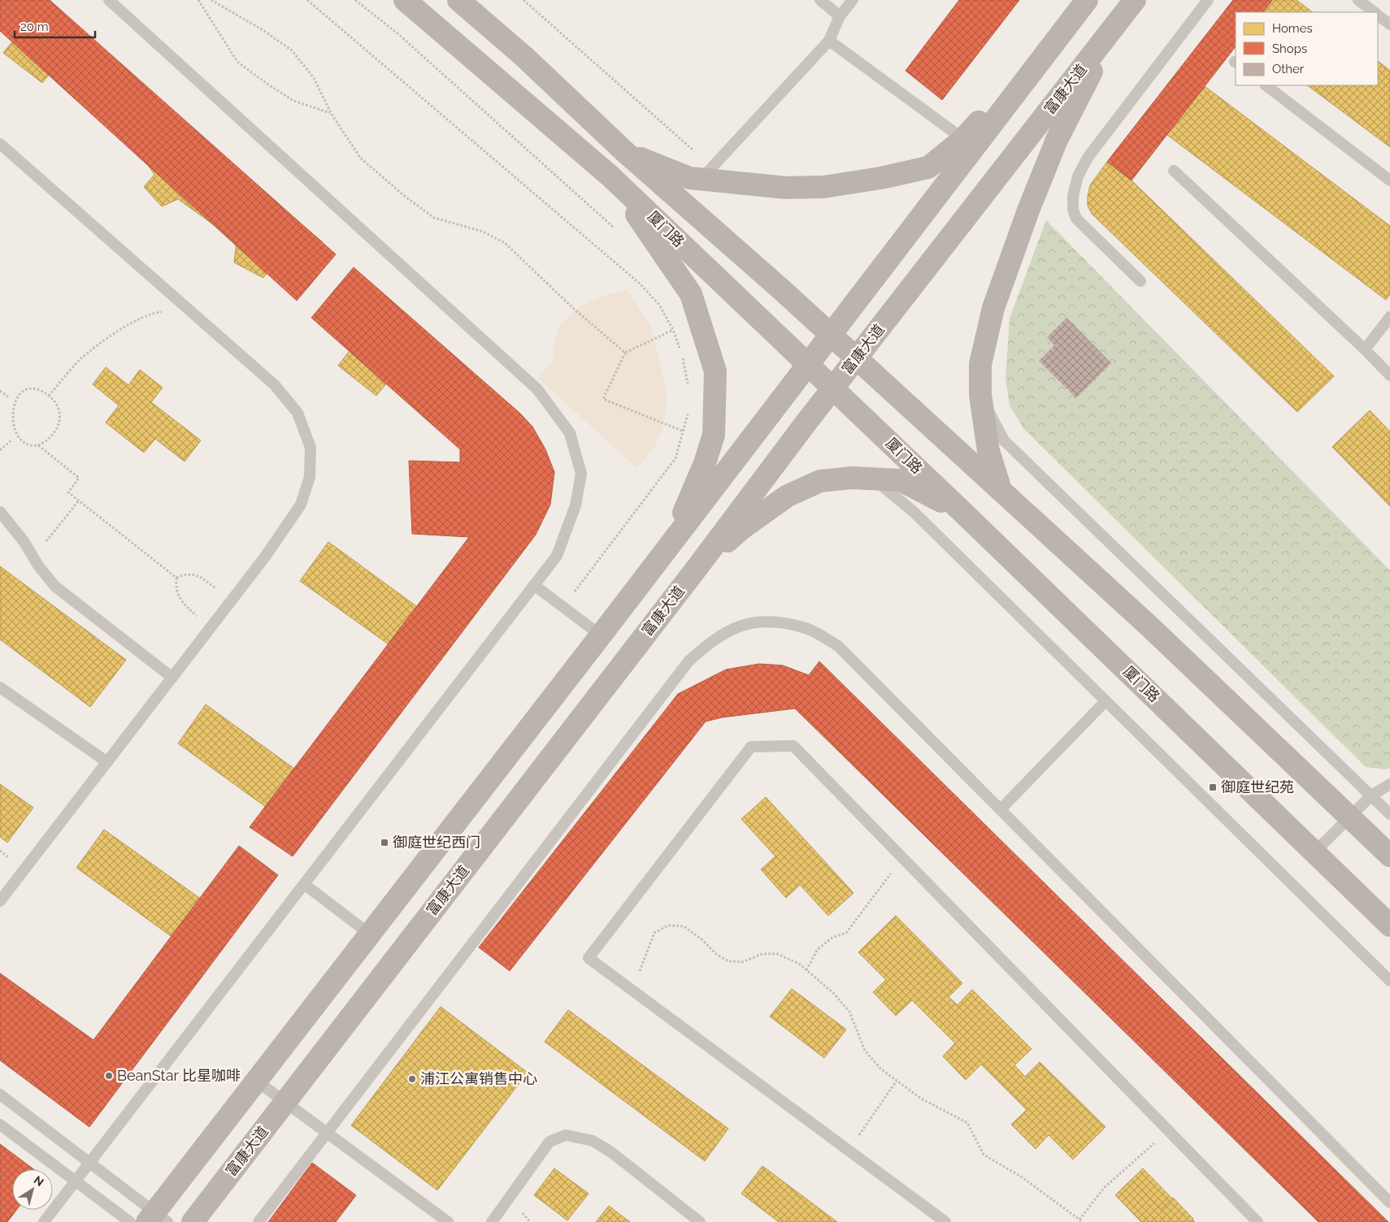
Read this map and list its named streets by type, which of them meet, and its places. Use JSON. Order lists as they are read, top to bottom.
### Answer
{
  "streets": {
    "street": ["富康大道", "厦门路"]
  },
  "crossings": [
    ["富康大道", "厦门路"]
  ],
  "places": {
    "transit": ["御庭世纪苑", "御庭世纪西门"],
    "other": ["BeanStar 比星咖啡", "浦江公寓销售中心"]
  },
  "legend": ["Homes", "Shops", "Other"],
  "scale_bar": "20 m",
  "north": "top right"
}
